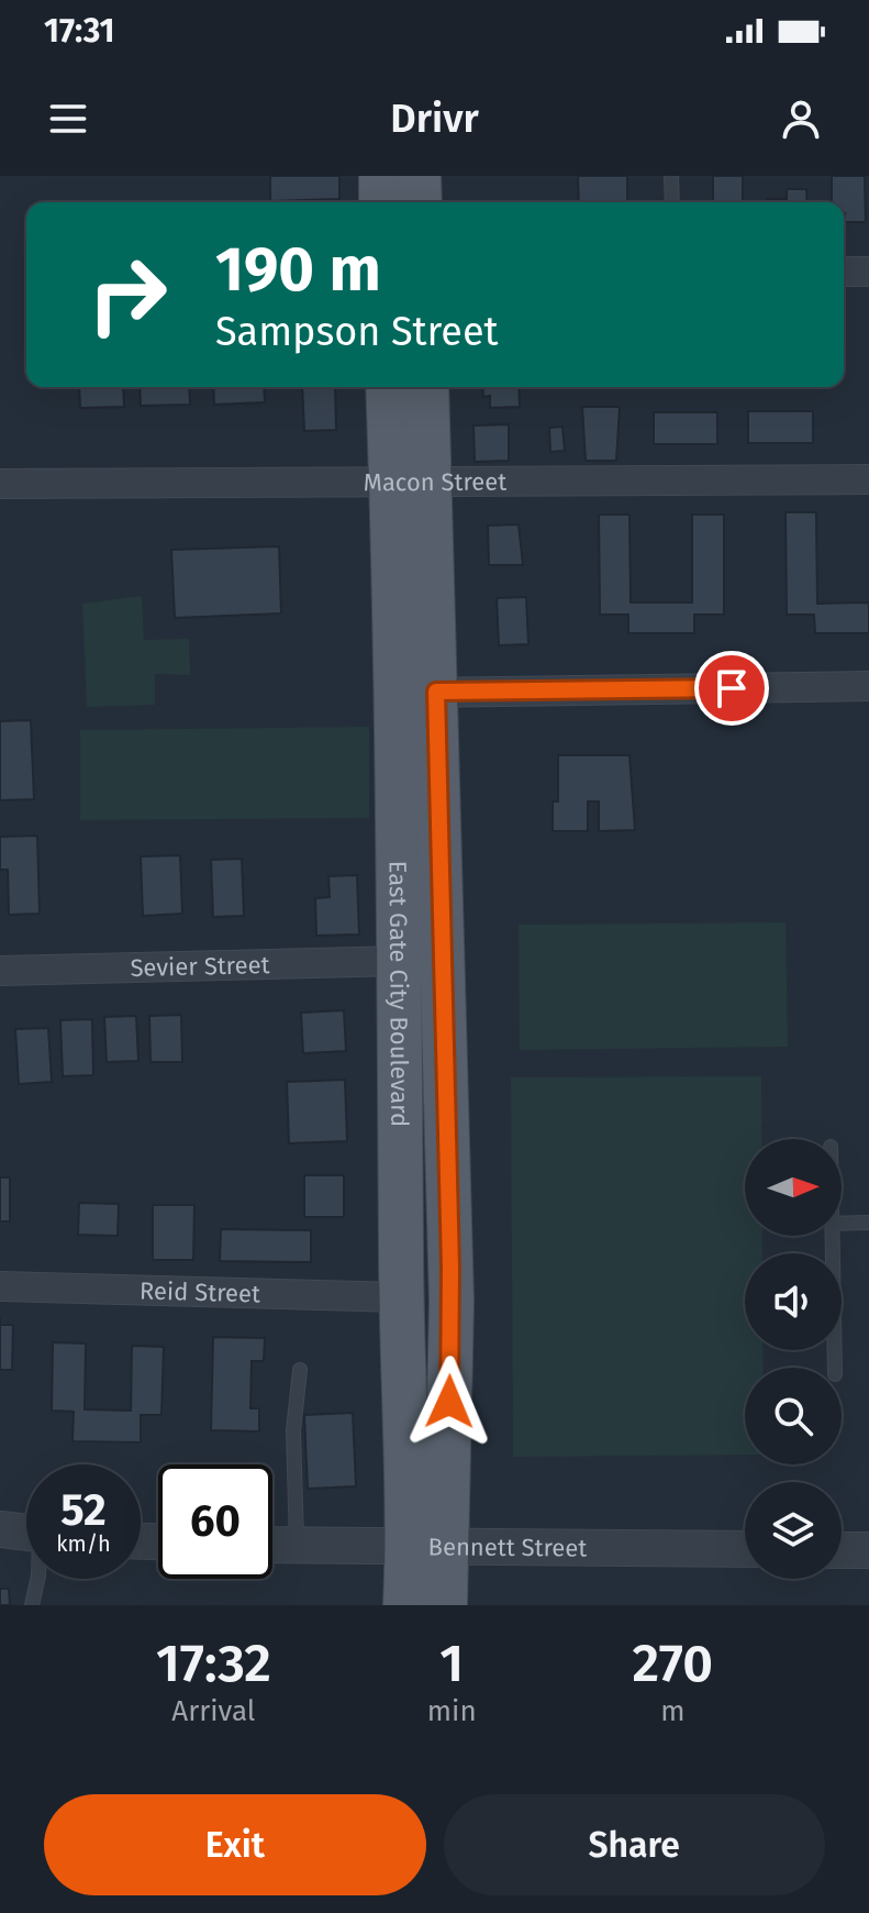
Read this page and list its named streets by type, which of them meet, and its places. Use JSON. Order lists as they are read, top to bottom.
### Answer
{
  "streets": {
    "main road": ["East Gate City Boulevard"],
    "street": [
      "Macon Street",
      "Sevier Street",
      "Reid Street",
      "Bennett Street"
    ]
  },
  "crossings": [
    ["Macon Street", "East Gate City Boulevard"],
    ["Sevier Street", "East Gate City Boulevard"],
    ["East Gate City Boulevard", "Reid Street"],
    ["East Gate City Boulevard", "Bennett Street"]
  ],
  "north": "right",
  "page": {
    "status": "17:31",
    "header": "Drivr",
    "turn": ["190 m", "Sampson Street"],
    "speed": "52 km/h",
    "limit": "60",
    "eta": [
      "17:32",
      "Arrival",
      "1",
      "min",
      "270",
      "m"
    ],
    "buttons": ["Exit", "Share"]
  }
}
